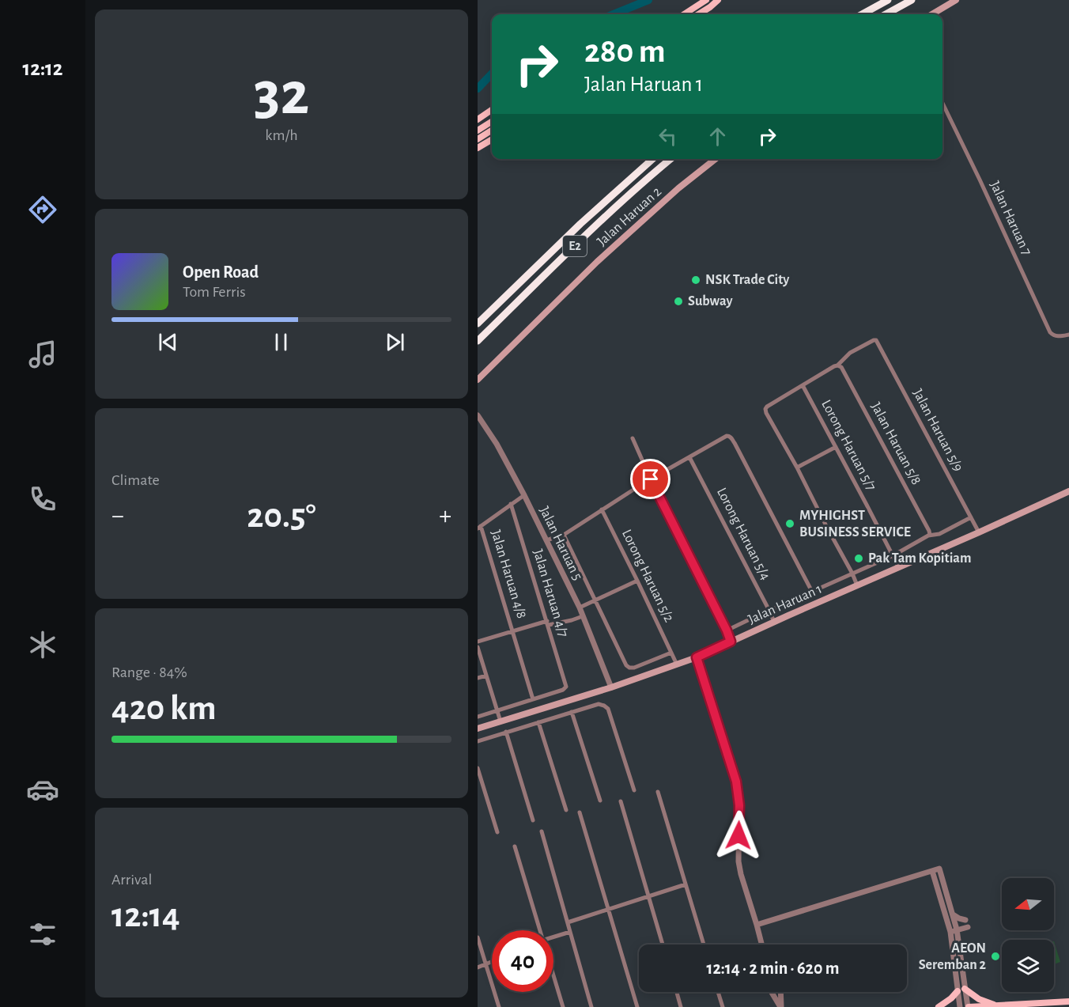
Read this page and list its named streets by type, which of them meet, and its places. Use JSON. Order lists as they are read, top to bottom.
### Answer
{
  "streets": {
    "highway": ["E2"],
    "main road": ["Jalan Haruan 2", "Jalan Haruan 1"],
    "street": [
      "Jalan Haruan 7",
      "Jalan Haruan 5/9",
      "Jalan Haruan 5/8",
      "Lorong Haruan 5/7",
      "Lorong Haruan 5/4",
      "Jalan Haruan 5",
      "Jalan Haruan 4/8",
      "Lorong Haruan 5/2",
      "Jalan Haruan 4/7"
    ]
  },
  "crossings": [
    ["Jalan Haruan 5/9", "Jalan Haruan 5/8"],
    ["Jalan Haruan 5/9", "Jalan Haruan 1"],
    ["Lorong Haruan 5/7", "Jalan Haruan 1"],
    ["Lorong Haruan 5/4", "Jalan Haruan 1"],
    ["Jalan Haruan 5", "Jalan Haruan 1"],
    ["Jalan Haruan 4/8", "Jalan Haruan 4/7"],
    ["Lorong Haruan 5/2", "Jalan Haruan 1"]
  ],
  "places": [
    "NSK Trade City",
    "Subway",
    "MYHIGHST BUSINESS SERVICE",
    "Pak Tam Kopitiam",
    "AEON Seremban 2"
  ],
  "north": "left",
  "page": {
    "tabs": "12:12",
    "tile": [
      ["32", "km/h"],
      "Climate",
      ["Range · 84%", "420 km"],
      ["Arrival", "12:14"]
    ],
    "turn": ["280 m", "Jalan Haruan 1"],
    "song": ["Open Road", "Tom Ferris"],
    "heat": ["−", "20.5°", "+"],
    "limit": "40",
    "trip": "12:14 · 2 min · 620 m"
  }
}
